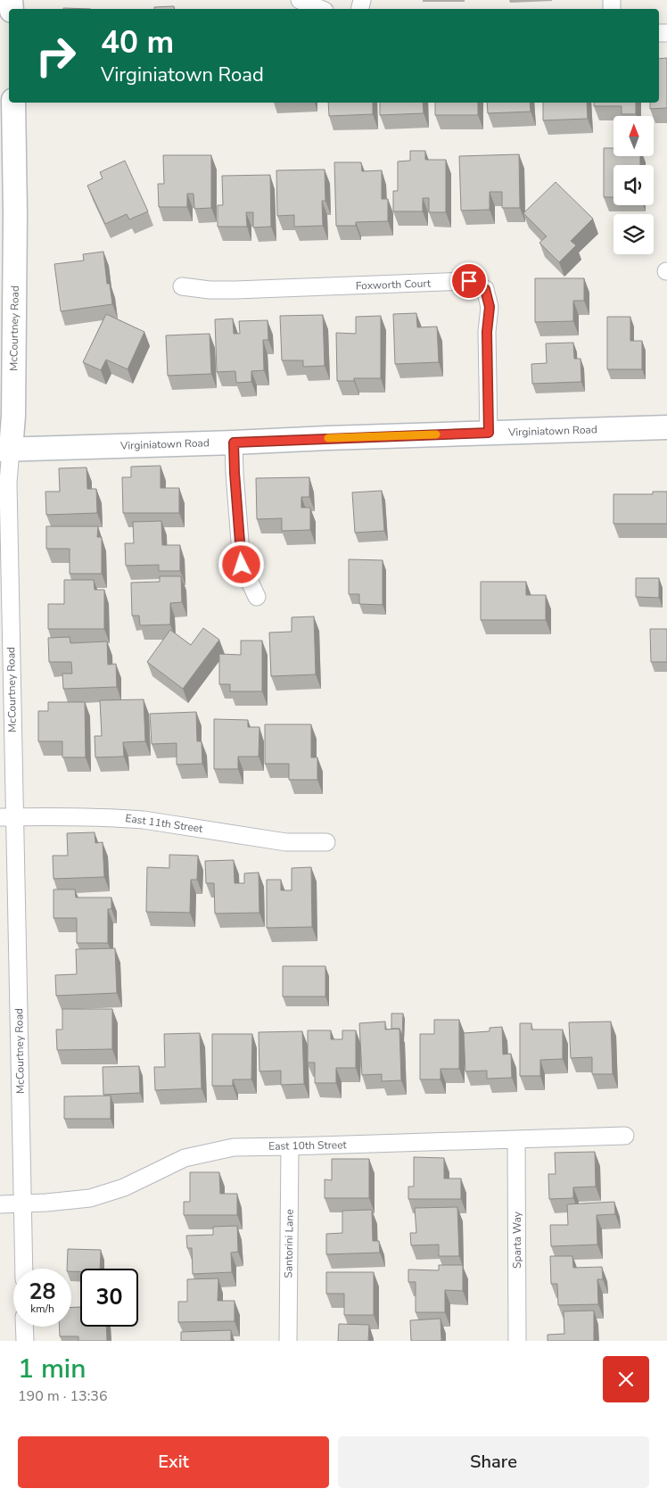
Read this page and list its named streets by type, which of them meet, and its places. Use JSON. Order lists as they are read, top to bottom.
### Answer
{
  "streets": {
    "street": [
      "Foxworth Court",
      "McCourtney Road",
      "Virginiatown Road",
      "East 11th Street",
      "East 10th Street",
      "Sparta Way",
      "Santorini Lane"
    ]
  },
  "crossings": [
    ["Foxworth Court", "Virginiatown Road"],
    ["McCourtney Road", "Virginiatown Road"],
    ["McCourtney Road", "East 11th Street"],
    ["McCourtney Road", "East 10th Street"],
    ["East 10th Street", "Sparta Way"],
    ["East 10th Street", "Santorini Lane"]
  ],
  "north": "top",
  "page": {
    "turn": ["40 m", "Virginiatown Road"],
    "speed": "28 km/h",
    "limit": "30",
    "heading": ["1 min", "190 m · 13:36"],
    "buttons": ["Exit", "Share"]
  }
}
